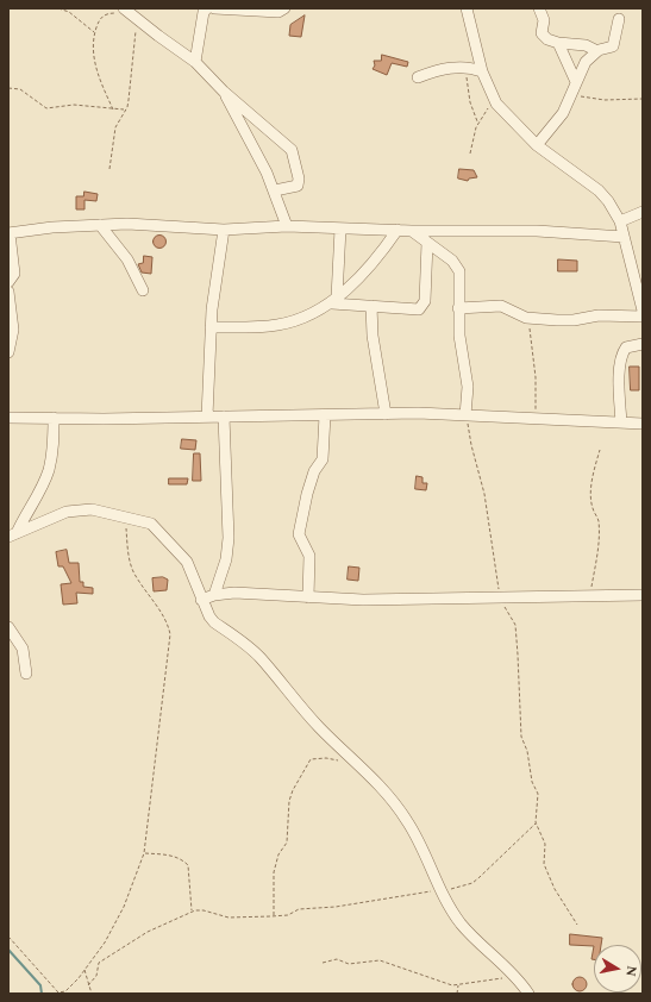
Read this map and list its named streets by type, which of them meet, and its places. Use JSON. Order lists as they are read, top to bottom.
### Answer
{
  "north": "right"
}
